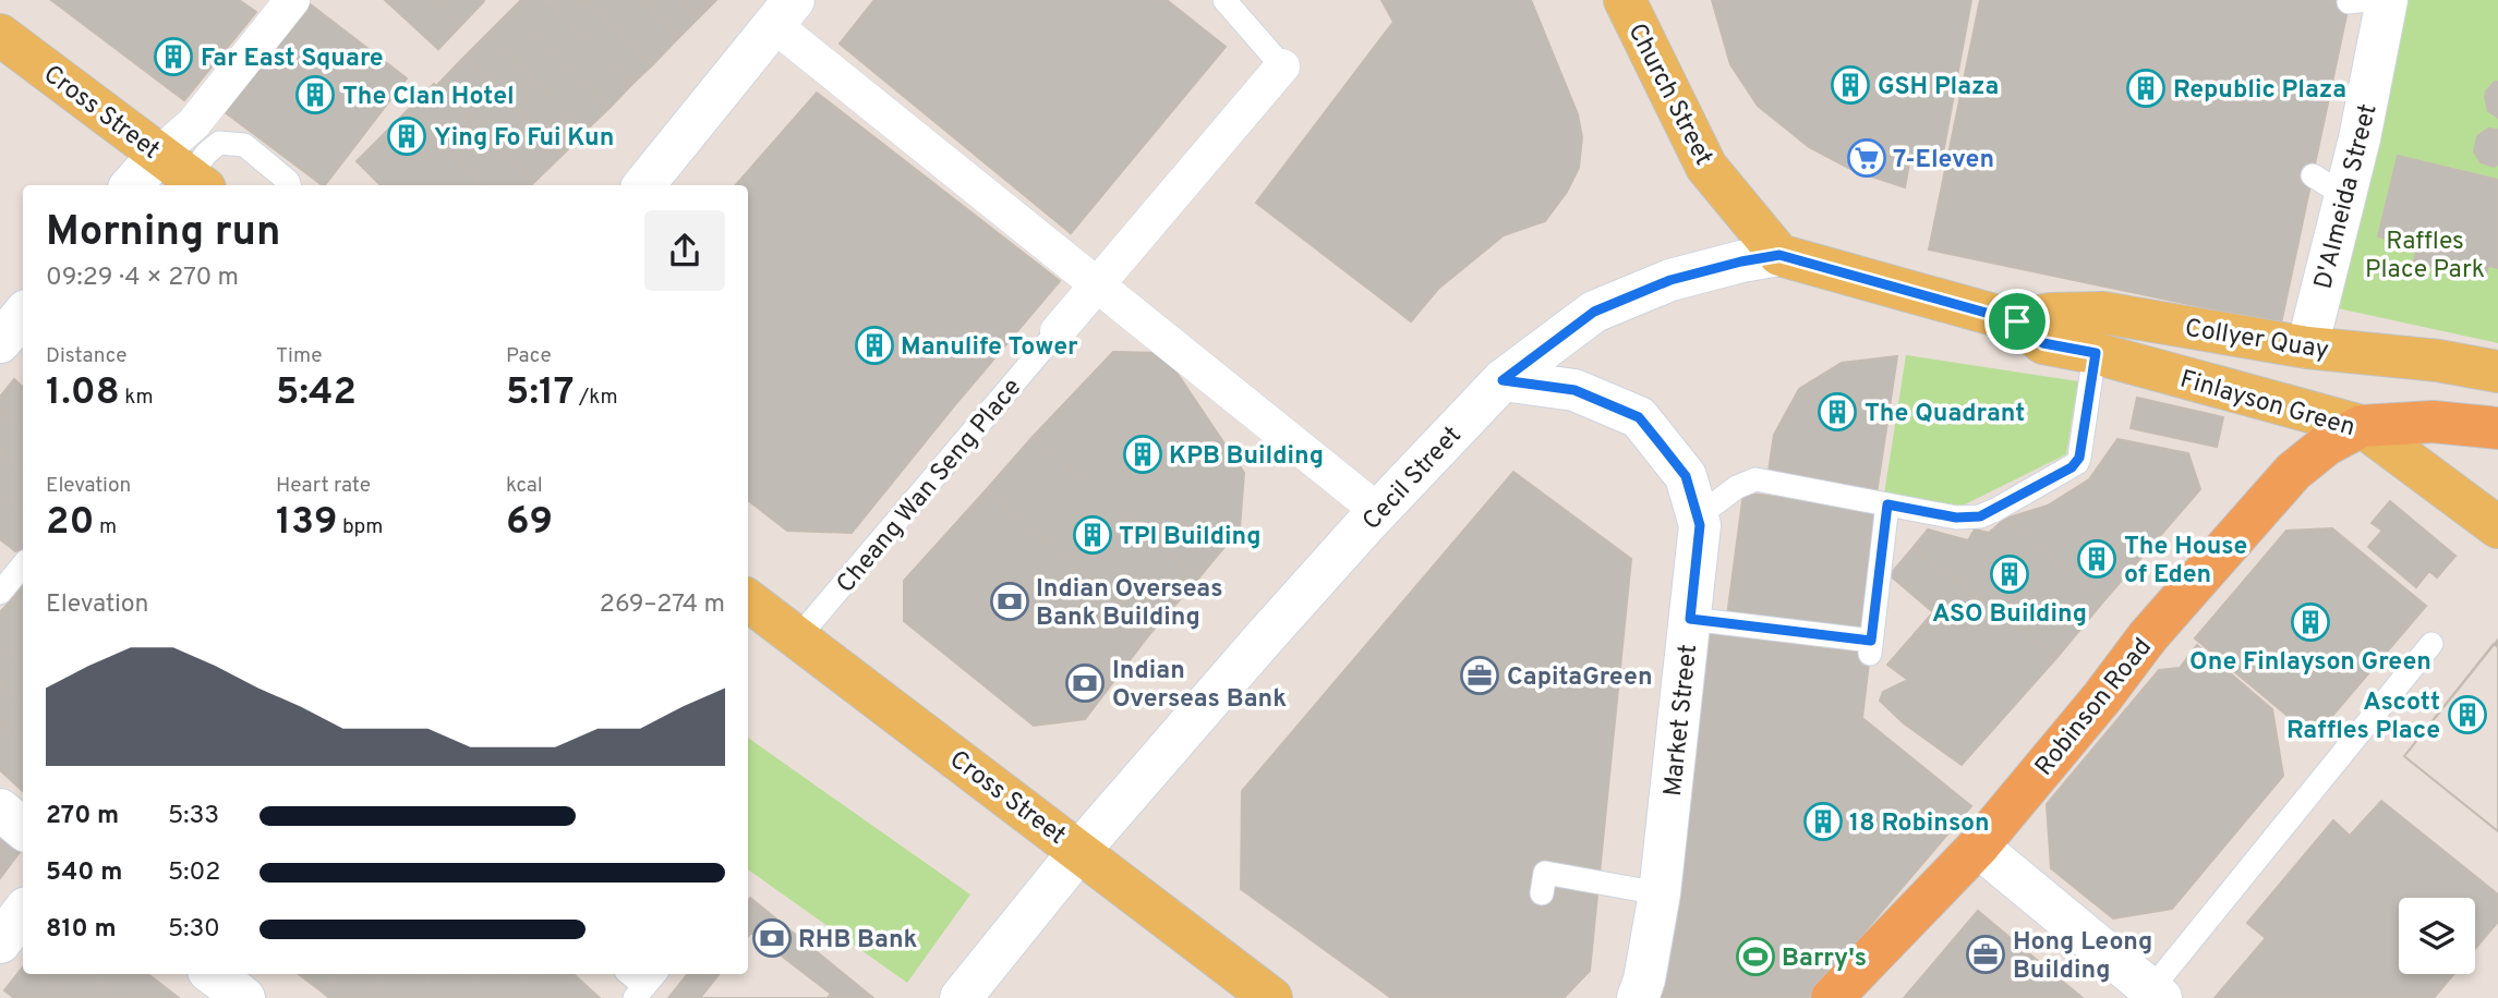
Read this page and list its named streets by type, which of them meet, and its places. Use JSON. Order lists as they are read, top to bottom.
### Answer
{
  "streets": {
    "highway": ["Robinson Road"],
    "main road": [
      "Church Street",
      "Cross Street",
      "Collyer Quay",
      "Finlayson Green",
      "Cecil Street"
    ],
    "street": ["D'Almeida Street", "Market Street"],
    "lane": ["Cheang Wan Seng Place"]
  },
  "crossings": [
    ["Church Street", "Cecil Street"],
    ["Cross Street", "Cecil Street"],
    ["Cross Street", "Cheang Wan Seng Place"],
    ["D'Almeida Street", "Collyer Quay"],
    ["Collyer Quay", "Finlayson Green"],
    ["Collyer Quay", "Cecil Street"],
    ["Finlayson Green", "Cecil Street"],
    ["Finlayson Green", "Robinson Road"],
    ["Cecil Street", "Market Street"]
  ],
  "parks": ["Raffles Place Park"],
  "places": {
    "building": [
      "Far East Square",
      "GSH Plaza",
      "Republic Plaza",
      "The Clan Hotel",
      "Ying Fo Fui Kun",
      "Manulife Tower",
      "The Quadrant",
      "KPB Building",
      "TPI Building",
      "The House of Eden",
      "ASO Building",
      "One Finlayson Green",
      "Ascott Raffles Place",
      "18 Robinson"
    ],
    "supermarket": ["7-Eleven"],
    "bank": ["Indian Overseas Bank Building", "Indian Overseas Bank", "RHB Bank"],
    "office": ["CapitaGreen", "Hong Leong Building"],
    "sports": ["Barry's"]
  },
  "page": {
    "heading": ["Morning run", "09:29 · 4 × 270 m"],
    "stats": [
      ["Distance", "1.08 km"],
      ["Time", "5:42"],
      ["Pace", "5:17 /km"],
      ["Elevation", "20 m"],
      ["Heart rate", "139 bpm"],
      ["kcal", "69"]
    ],
    "chart": ["Elevation", "269–274 m"],
    "list": [
      {
        "name": "270 m",
        "note": "5:33"
      },
      {
        "name": "540 m",
        "note": "5:02"
      },
      {
        "name": "810 m",
        "note": "5:30"
      }
    ]
  }
}
